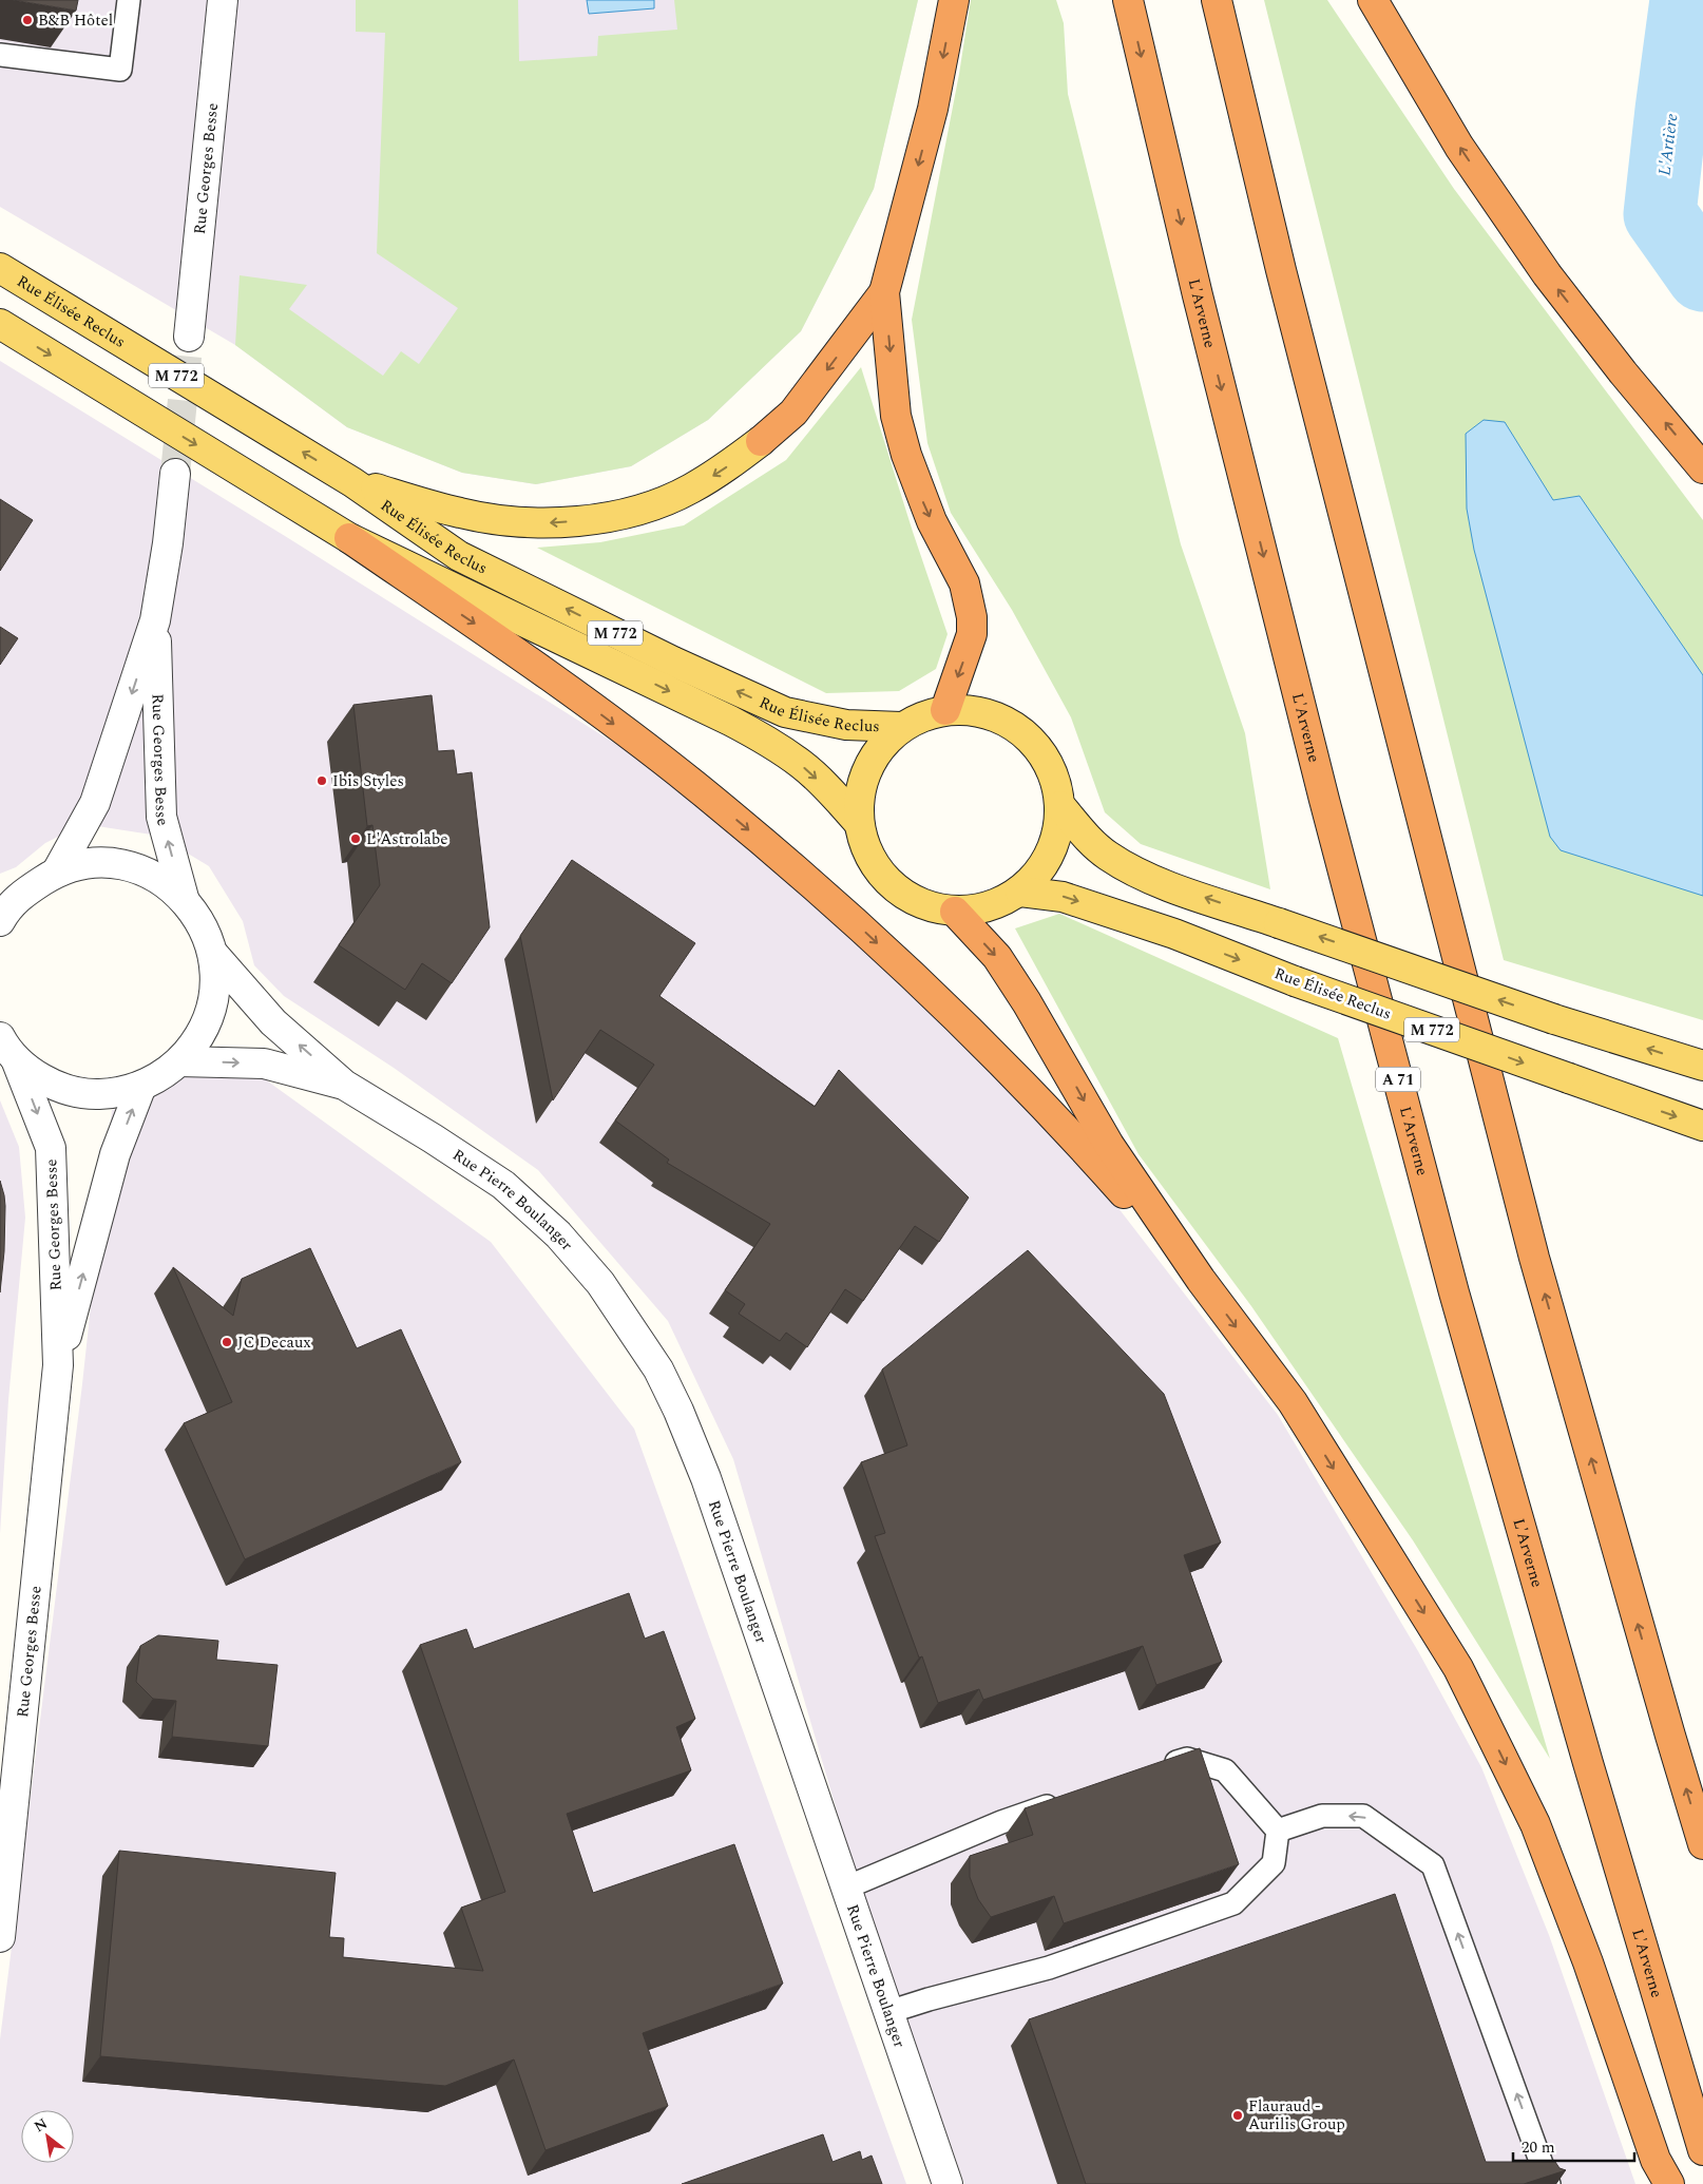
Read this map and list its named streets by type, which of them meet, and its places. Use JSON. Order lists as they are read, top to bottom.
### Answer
{
  "streets": {
    "highway": ["L'Arverne", "A 71"],
    "main road": ["Rue Élisée Reclus", "M 772"],
    "street": ["Rue Georges Besse", "Rue Pierre Boulanger"]
  },
  "water": ["L'Artière"],
  "places": [
    "B&B Hôtel",
    "Ibis Styles",
    "L'Astrolabe",
    "JC Decaux",
    "Flauraud - Aurilis Group"
  ],
  "scale_bar": "20 m",
  "north": "top left"
}
